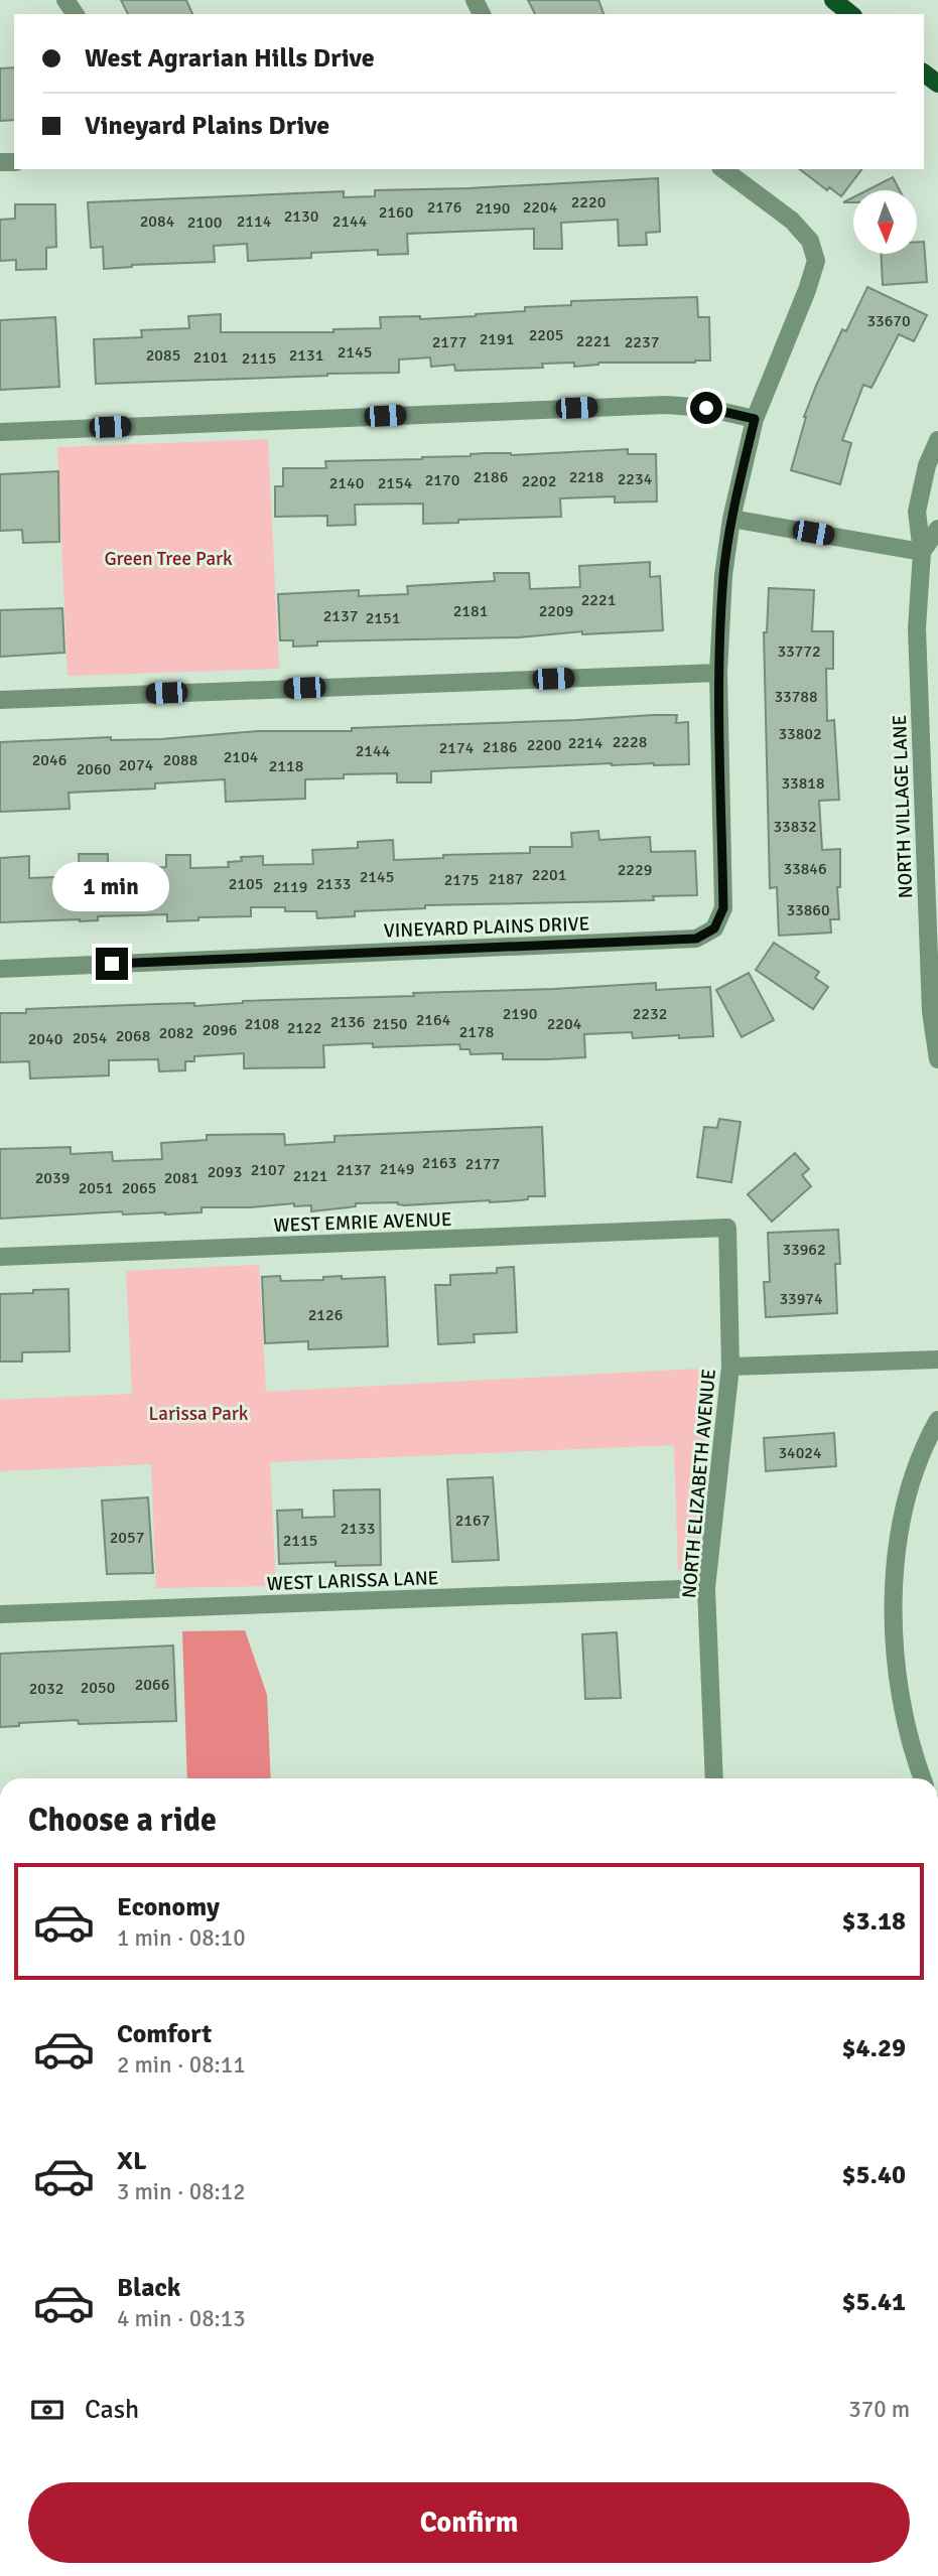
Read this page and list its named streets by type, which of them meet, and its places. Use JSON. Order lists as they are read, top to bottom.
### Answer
{
  "streets": {
    "street": [
      "NORTH VILLAGE LANE",
      "VINEYARD PLAINS DRIVE",
      "WEST EMRIE AVENUE",
      "NORTH ELIZABETH AVENUE",
      "WEST LARISSA LANE"
    ]
  },
  "crossings": [
    ["WEST EMRIE AVENUE", "NORTH ELIZABETH AVENUE"],
    ["NORTH ELIZABETH AVENUE", "WEST LARISSA LANE"]
  ],
  "parks": ["Green Tree Park", "Larissa Park"],
  "house_numbers": [
    "2220",
    "2176",
    "2204",
    "2190",
    "2160",
    "2130",
    "2084",
    "2114",
    "2144",
    "2100",
    "33670",
    "2205",
    "2191",
    "2221",
    "2177",
    "2237",
    "2145",
    "2085",
    "2131",
    "2101",
    "2115",
    "2186",
    "2218",
    "2234",
    "2170",
    "2202",
    "2140",
    "2154",
    "2221",
    "2181",
    "2209",
    "2137",
    "2151",
    "33772",
    "33788",
    "33802",
    "2228",
    "2214",
    "2200",
    "2186",
    "2174",
    "2144",
    "2104",
    "2046",
    "2088",
    "2074",
    "2118",
    "2060",
    "33818",
    "33832",
    "33846",
    "2229",
    "2201",
    "2145",
    "2187",
    "2175",
    "2105",
    "2133",
    "2119",
    "33860",
    "2190",
    "2232",
    "2164",
    "2136",
    "2108",
    "2150",
    "2204",
    "2122",
    "2096",
    "2178",
    "2082",
    "2068",
    "2054",
    "2040",
    "2163",
    "2177",
    "2149",
    "2107",
    "2137",
    "2093",
    "2121",
    "2039",
    "2081",
    "2051",
    "2065",
    "33962",
    "33974",
    "2126",
    "34024",
    "2167",
    "2133",
    "2057",
    "2115",
    "2066",
    "2050",
    "2032"
  ],
  "north": "bottom",
  "page": {
    "banner": ["West Agrarian Hills Drive", "Vineyard Plains Drive"],
    "bubble": "1 min",
    "heading": "Choose a ride",
    "list": [
      {
        "name": "Economy",
        "note": "1 min · 08:10",
        "value": "$3.18"
      },
      {
        "name": "Comfort",
        "note": "2 min · 08:11",
        "value": "$4.29"
      },
      {
        "name": "XL",
        "note": "3 min · 08:12",
        "value": "$5.40"
      },
      {
        "name": "Black",
        "note": "4 min · 08:13",
        "value": "$5.41"
      }
    ],
    "pay": ["Cash", "370 m"],
    "buttons": "Confirm"
  }
}
